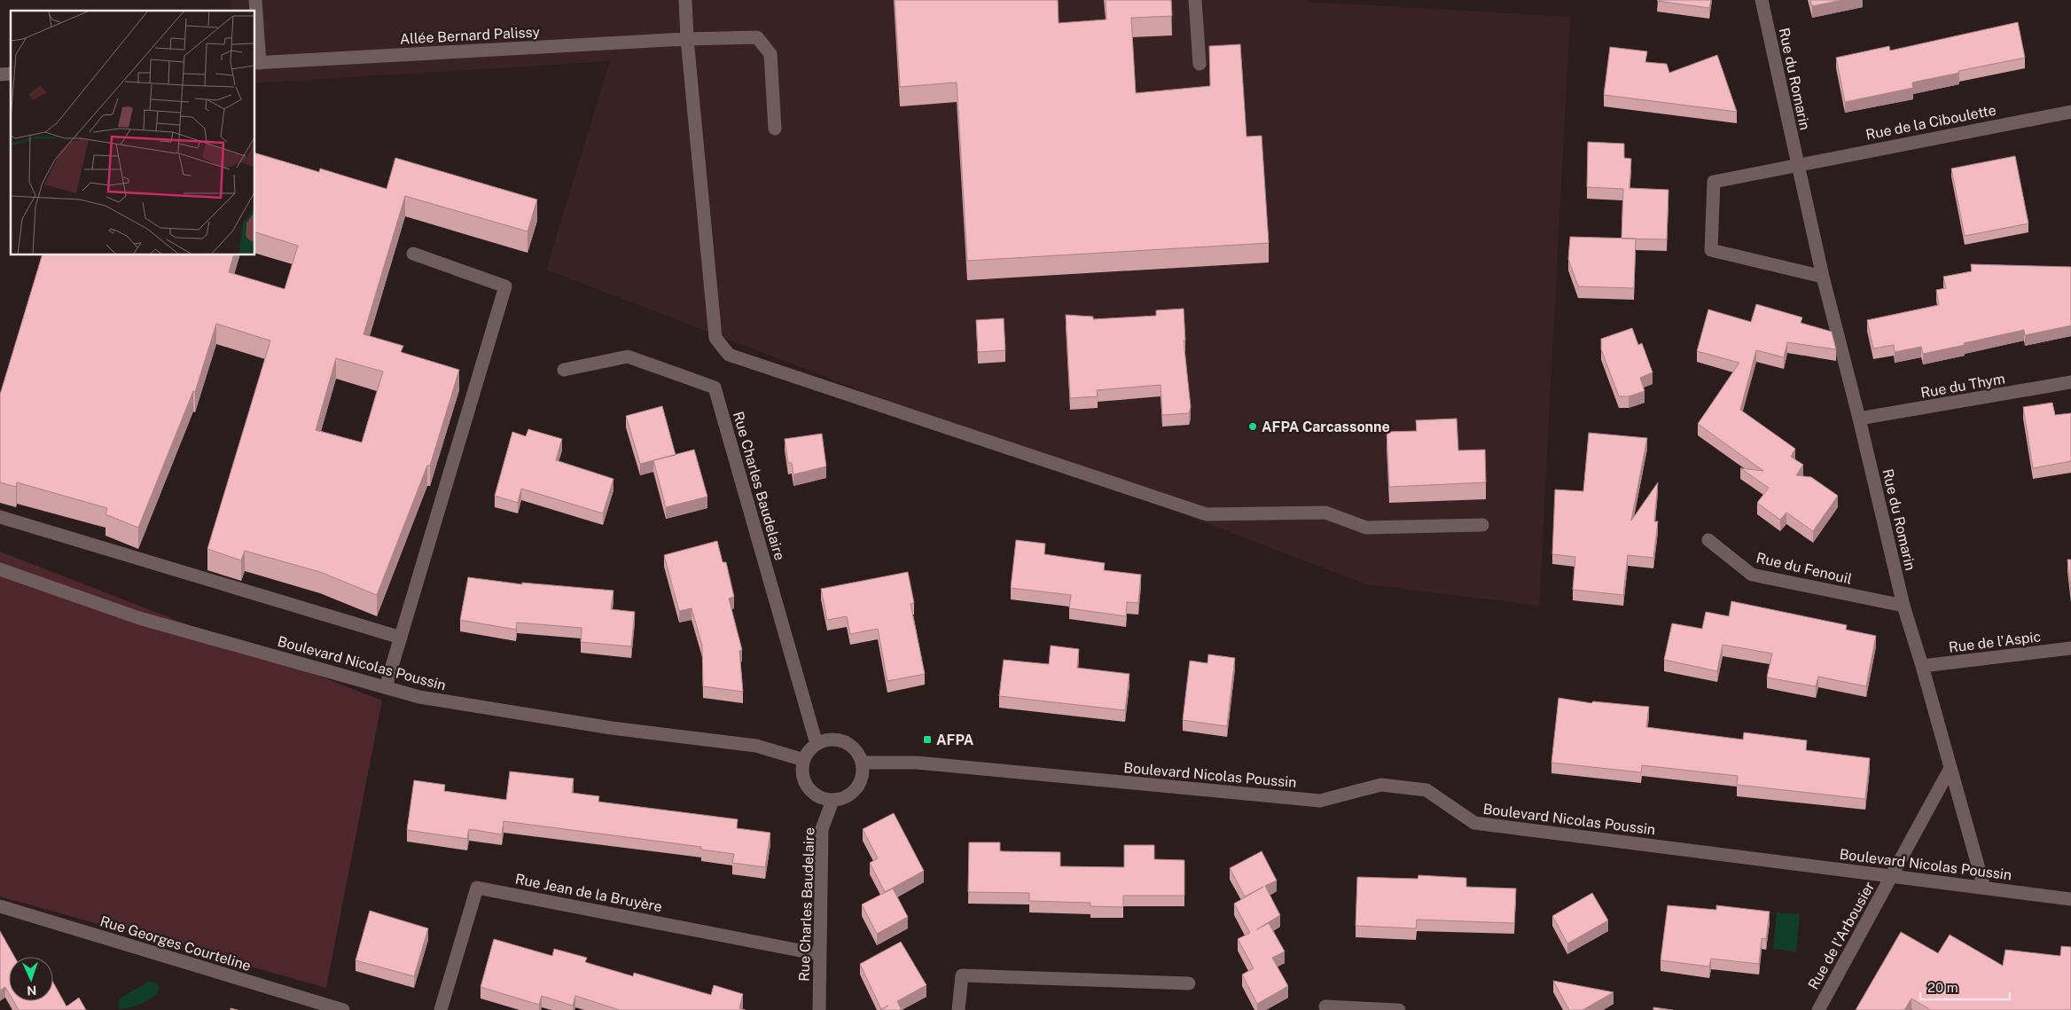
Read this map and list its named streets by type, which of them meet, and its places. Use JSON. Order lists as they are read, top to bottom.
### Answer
{
  "streets": {
    "street": [
      "Allée Bernard Palissy",
      "Rue du Romarin",
      "Rue de la Ciboulette",
      "Rue du Thym",
      "Rue Charles Baudelaire",
      "Rue du Fenouil",
      "Rue de l'Aspic",
      "Boulevard Nicolas Poussin",
      "Rue Jean de la Bruyère",
      "Rue de l'Arbousier",
      "Rue Georges Courteline"
    ]
  },
  "crossings": [
    ["Rue du Romarin", "Rue de la Ciboulette"],
    ["Rue du Romarin", "Rue du Thym"],
    ["Rue du Romarin", "Rue du Fenouil"],
    ["Rue du Romarin", "Rue de l'Aspic"],
    ["Rue du Romarin", "Boulevard Nicolas Poussin"],
    ["Rue Charles Baudelaire", "Boulevard Nicolas Poussin"],
    ["Rue Charles Baudelaire", "Rue Jean de la Bruyère"],
    ["Boulevard Nicolas Poussin", "Rue de l'Arbousier"]
  ],
  "places": {
    "other": ["AFPA Carcassonne"],
    "transit": ["AFPA"]
  },
  "scale_bar": "20 m",
  "north": "bottom"
}
